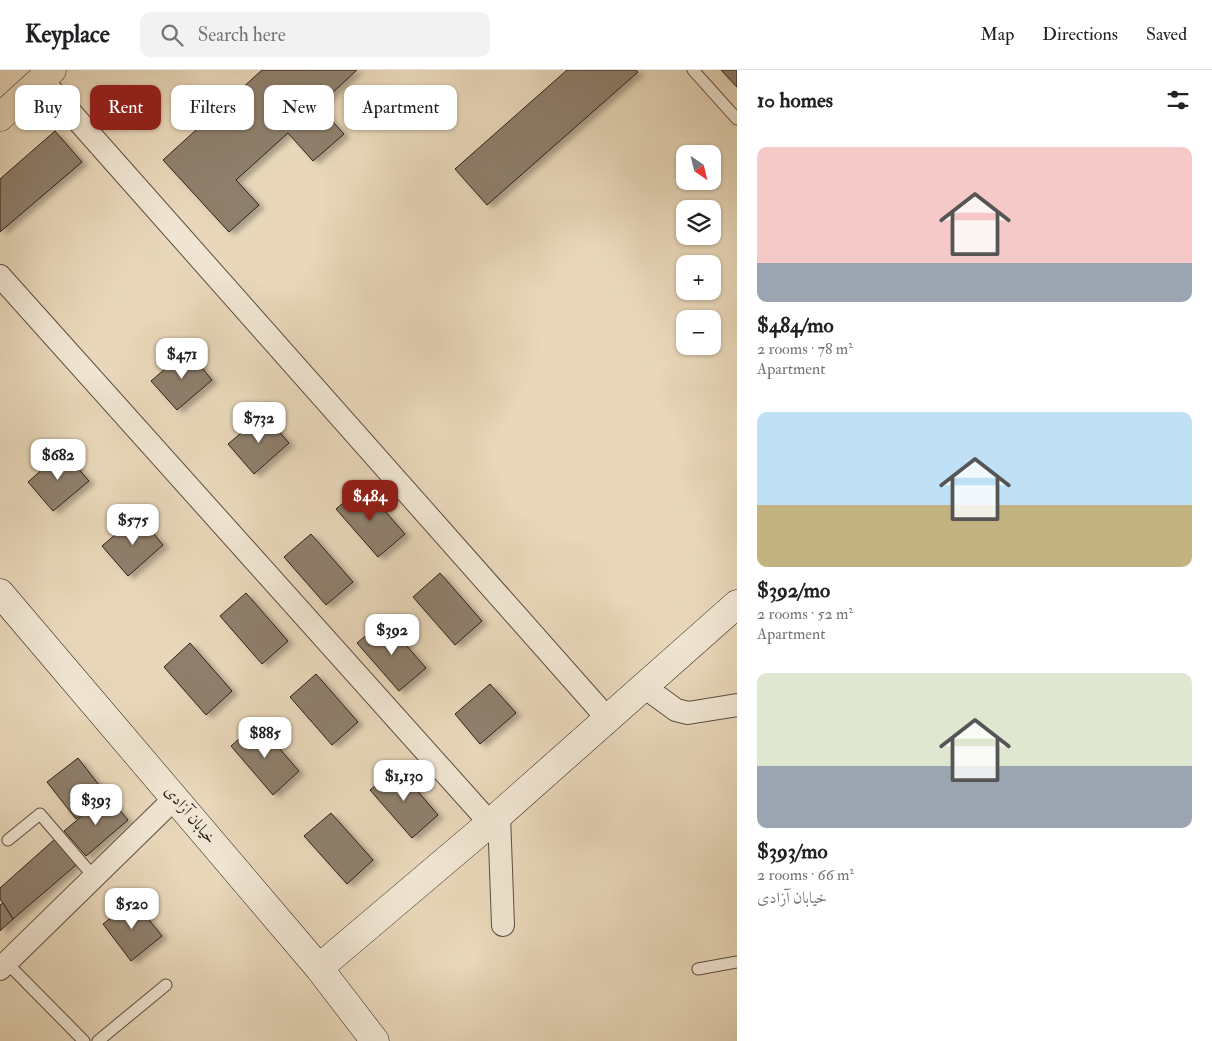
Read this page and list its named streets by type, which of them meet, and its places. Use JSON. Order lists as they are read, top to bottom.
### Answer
{
  "streets": {
    "street": ["خیابان آزادی"]
  },
  "north": "bottom right",
  "page": {
    "header": "Keyplace",
    "search": "Search here",
    "nav": ["Map", "Directions", "Saved"],
    "heading": "10 homes",
    "chip": [
      "Buy",
      "Rent",
      "Filters",
      "New",
      "Apartment"
    ],
    "list": [
      {
        "name": "$484/mo",
        "note": "2 rooms · 78 m² · Apartment"
      },
      {
        "name": "$392/mo",
        "note": "2 rooms · 52 m² · Apartment"
      },
      {
        "name": "$393/mo",
        "note": "2 rooms · 66 m² · خیابان آزادی"
      }
    ],
    "map_buttons": ["+", "−"],
    "price": [
      "$471",
      "$732",
      "$682",
      "$484",
      "$575",
      "$392",
      "$885",
      "$1,130",
      "$393",
      "$520"
    ]
  }
}
